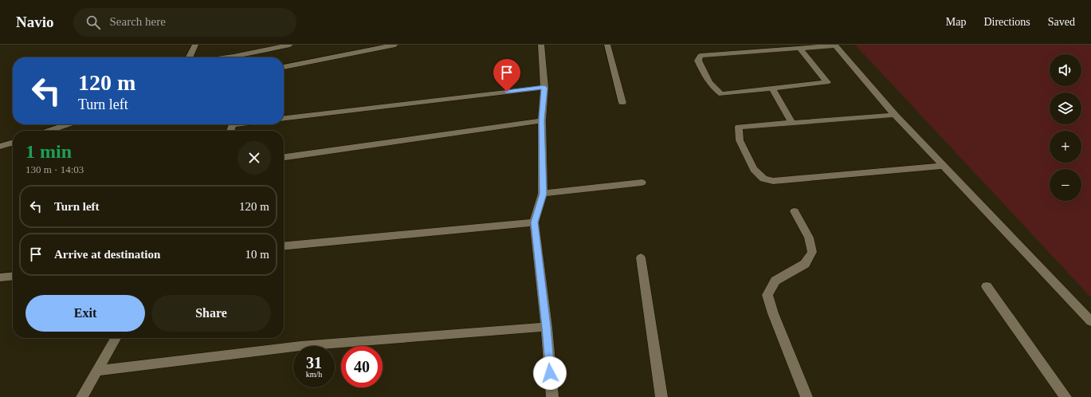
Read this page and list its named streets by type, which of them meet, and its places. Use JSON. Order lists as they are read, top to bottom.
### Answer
{
  "page": {
    "header": "Navio",
    "search": "Search here",
    "nav": ["Map", "Directions", "Saved"],
    "map_buttons": ["+", "−"],
    "turn": ["120 m", "Turn left"],
    "heading": ["1 min", "130 m · 14:03"],
    "list": [
      {
        "name": "Turn left",
        "value": "120 m"
      },
      {
        "name": "Arrive at destination",
        "value": "10 m"
      }
    ],
    "buttons": ["Exit", "Share"],
    "speed": "31 km/h",
    "limit": "40"
  }
}
